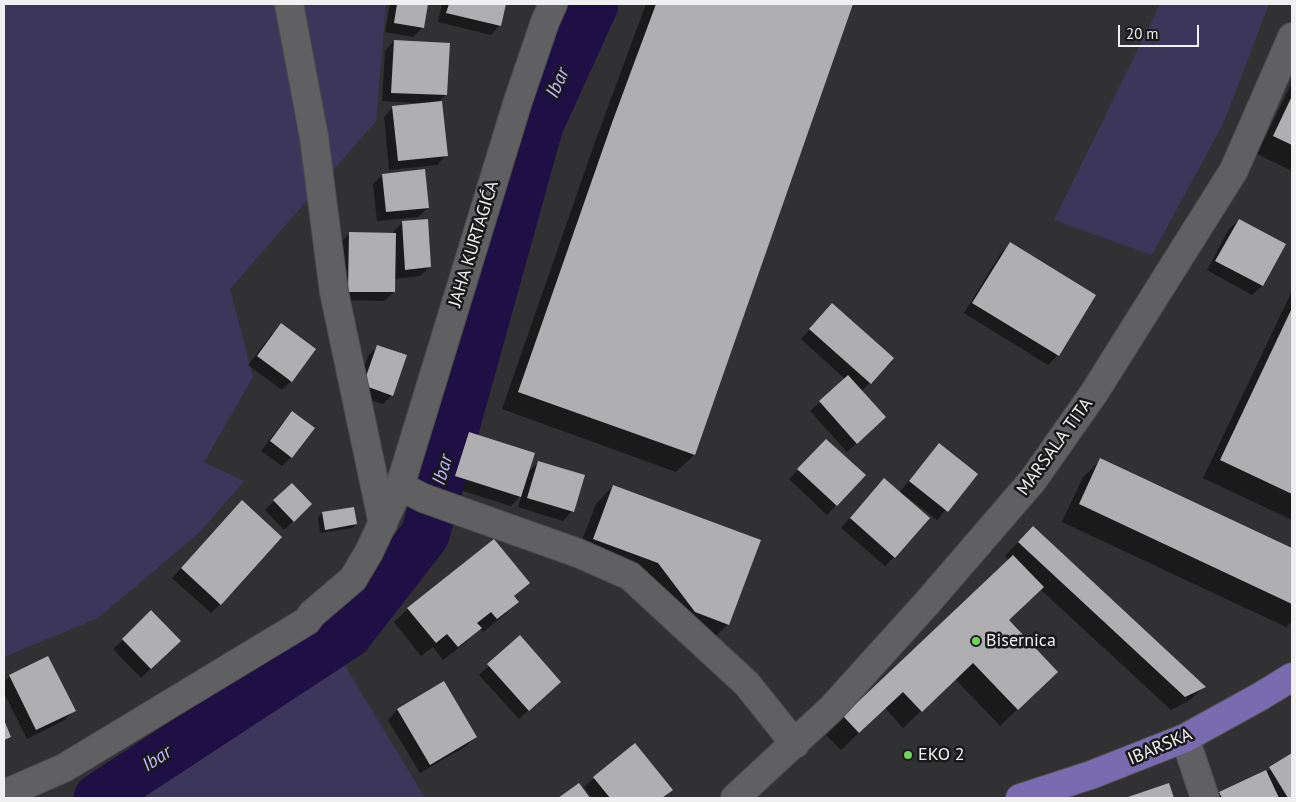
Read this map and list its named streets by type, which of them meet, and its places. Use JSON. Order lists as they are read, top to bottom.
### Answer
{
  "streets": {
    "main road": ["IBARSKA"],
    "street": ["JAHA KURTAGIĆA", "MARSALA TITA"]
  },
  "water": ["Ibar"],
  "places": ["Bisernica", "EKO 2"],
  "scale_bar": "20 m"
}
